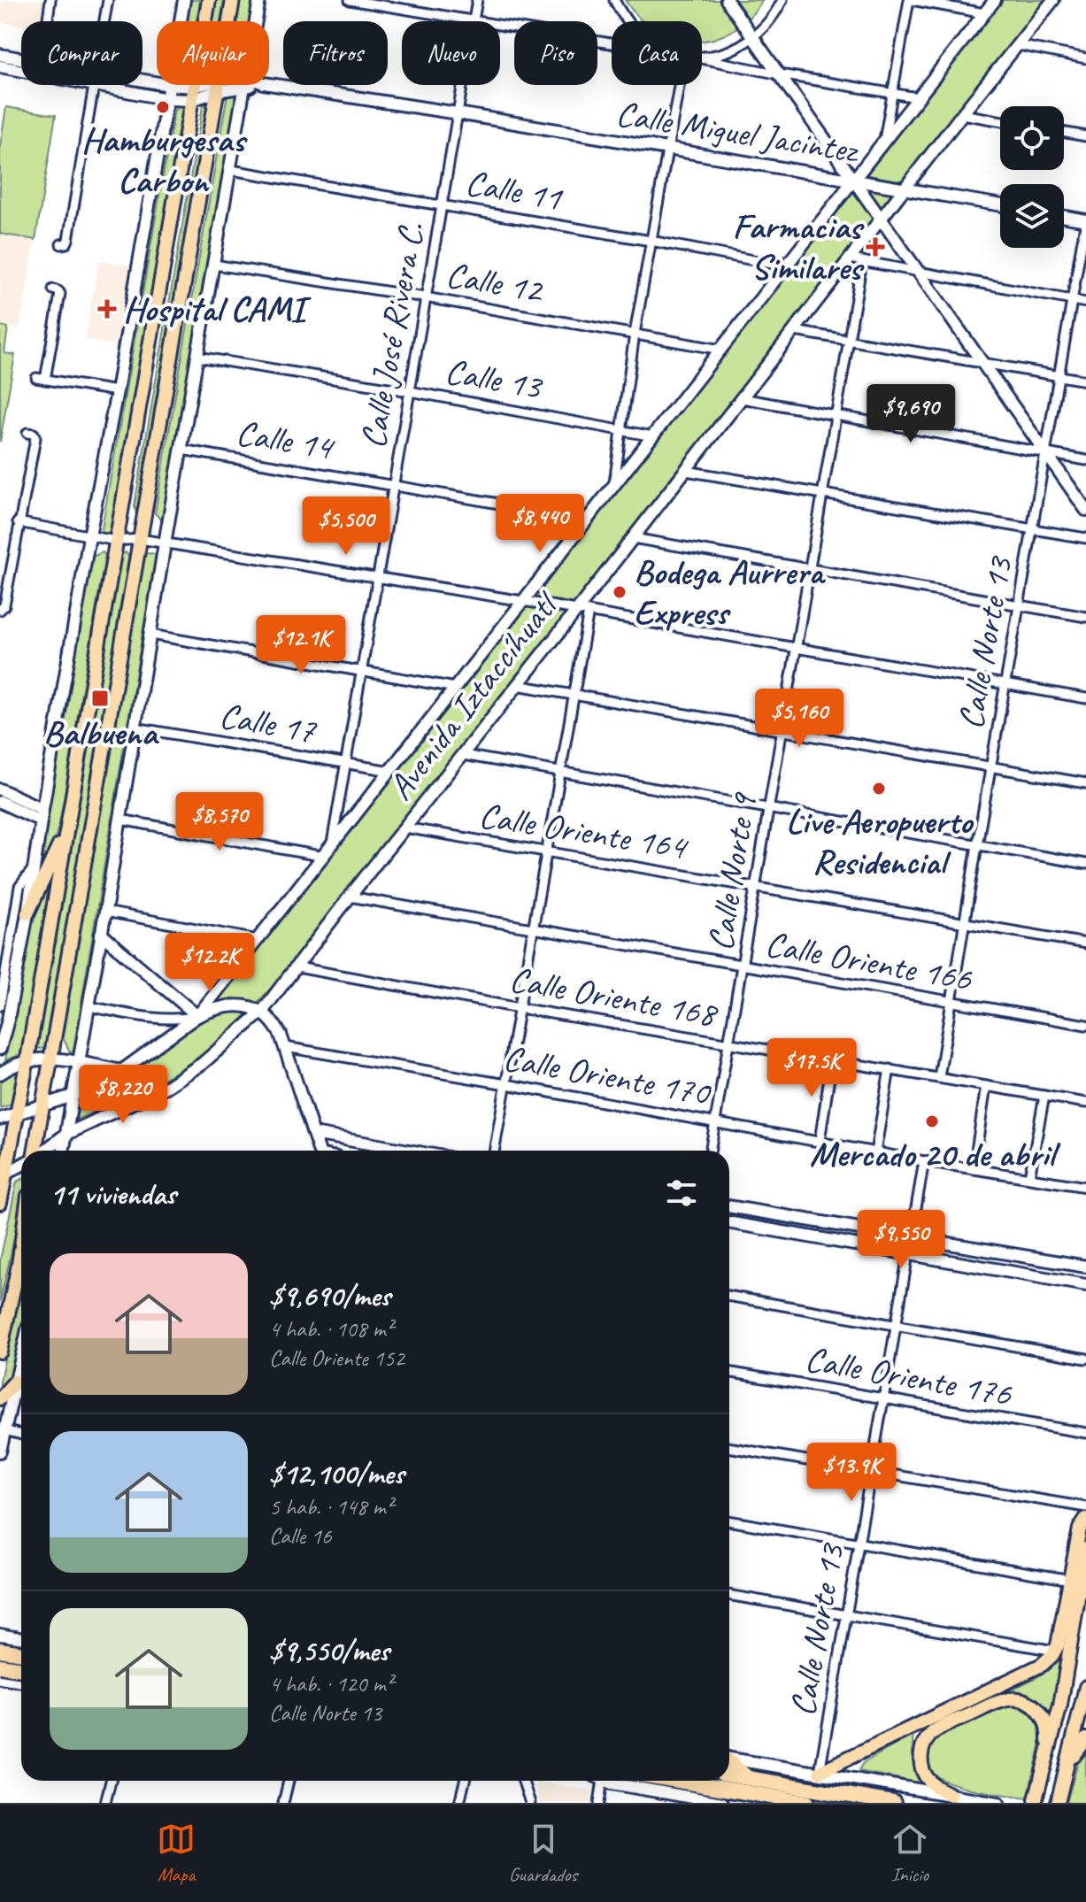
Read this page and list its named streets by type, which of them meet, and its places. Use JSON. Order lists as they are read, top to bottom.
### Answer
{
  "streets": {
    "main road": ["Calle Miguel Jacintez", "Avenida Iztaccíhuatl"],
    "street": [
      "Calle 11",
      "Calle 12",
      "Calle José Rivera C.",
      "Calle 13",
      "Calle 14",
      "Calle Norte 13",
      "Calle 17",
      "Calle Oriente 164",
      "Calle Norte 9",
      "Calle Oriente 166",
      "Calle Oriente 168",
      "Calle Oriente 170",
      "Calle Oriente 176"
    ]
  },
  "crossings": [
    ["Calle Miguel Jacintez", "Calle José Rivera C."],
    ["Calle Miguel Jacintez", "Avenida Iztaccíhuatl"],
    ["Calle 11", "Calle José Rivera C."],
    ["Calle 11", "Avenida Iztaccíhuatl"],
    ["Calle 12", "Calle José Rivera C."],
    ["Calle 12", "Avenida Iztaccíhuatl"],
    ["Calle José Rivera C.", "Calle 13"],
    ["Calle José Rivera C.", "Calle 14"],
    ["Calle José Rivera C.", "Avenida Iztaccíhuatl"],
    ["Calle José Rivera C.", "Calle 17"],
    ["Calle 13", "Avenida Iztaccíhuatl"],
    ["Calle 14", "Avenida Iztaccíhuatl"],
    ["Calle Norte 13", "Calle Oriente 164"],
    ["Calle Norte 13", "Calle Oriente 166"],
    ["Calle Norte 13", "Calle Oriente 168"],
    ["Calle Norte 13", "Calle Oriente 170"],
    ["Calle Norte 13", "Calle Oriente 176"],
    ["Avenida Iztaccíhuatl", "Calle 17"],
    ["Avenida Iztaccíhuatl", "Calle Oriente 164"],
    ["Avenida Iztaccíhuatl", "Calle Norte 9"],
    ["Avenida Iztaccíhuatl", "Calle Oriente 166"],
    ["Avenida Iztaccíhuatl", "Calle Oriente 168"],
    ["Calle Oriente 164", "Calle Norte 9"],
    ["Calle Norte 9", "Calle Oriente 166"],
    ["Calle Norte 9", "Calle Oriente 168"],
    ["Calle Norte 9", "Calle Oriente 170"]
  ],
  "places": {
    "other": [
      "Hamburgesas Carbon",
      "Bodega Aurrera Express",
      "Live Aeropuerto Residencial",
      "Mercado 20 de abril"
    ],
    "health": ["Farmacias Similares", "Hospital CAMI"],
    "transit": ["Balbuena"]
  },
  "page": {
    "chip": [
      "Comprar",
      "Alquilar",
      "Filtros",
      "Nuevo",
      "Piso",
      "Casa"
    ],
    "price": [
      "$9,690",
      "$8,440",
      "$5,500",
      "$12.1K",
      "$5,160",
      "$8,570",
      "$12.2K",
      "$17.5K",
      "$8,220",
      "$9,550",
      "$13.9K"
    ],
    "heading": "11 viviendas",
    "list": [
      {
        "name": "$9,690/mes",
        "note": "4 hab. · 108 m² · Calle Oriente 152"
      },
      {
        "name": "$12,100/mes",
        "note": "5 hab. · 148 m² · Calle 16"
      },
      {
        "name": "$9,550/mes",
        "note": "4 hab. · 120 m² · Calle Norte 13"
      }
    ],
    "tabs": ["Mapa", "Guardados", "Inicio"]
  }
}
